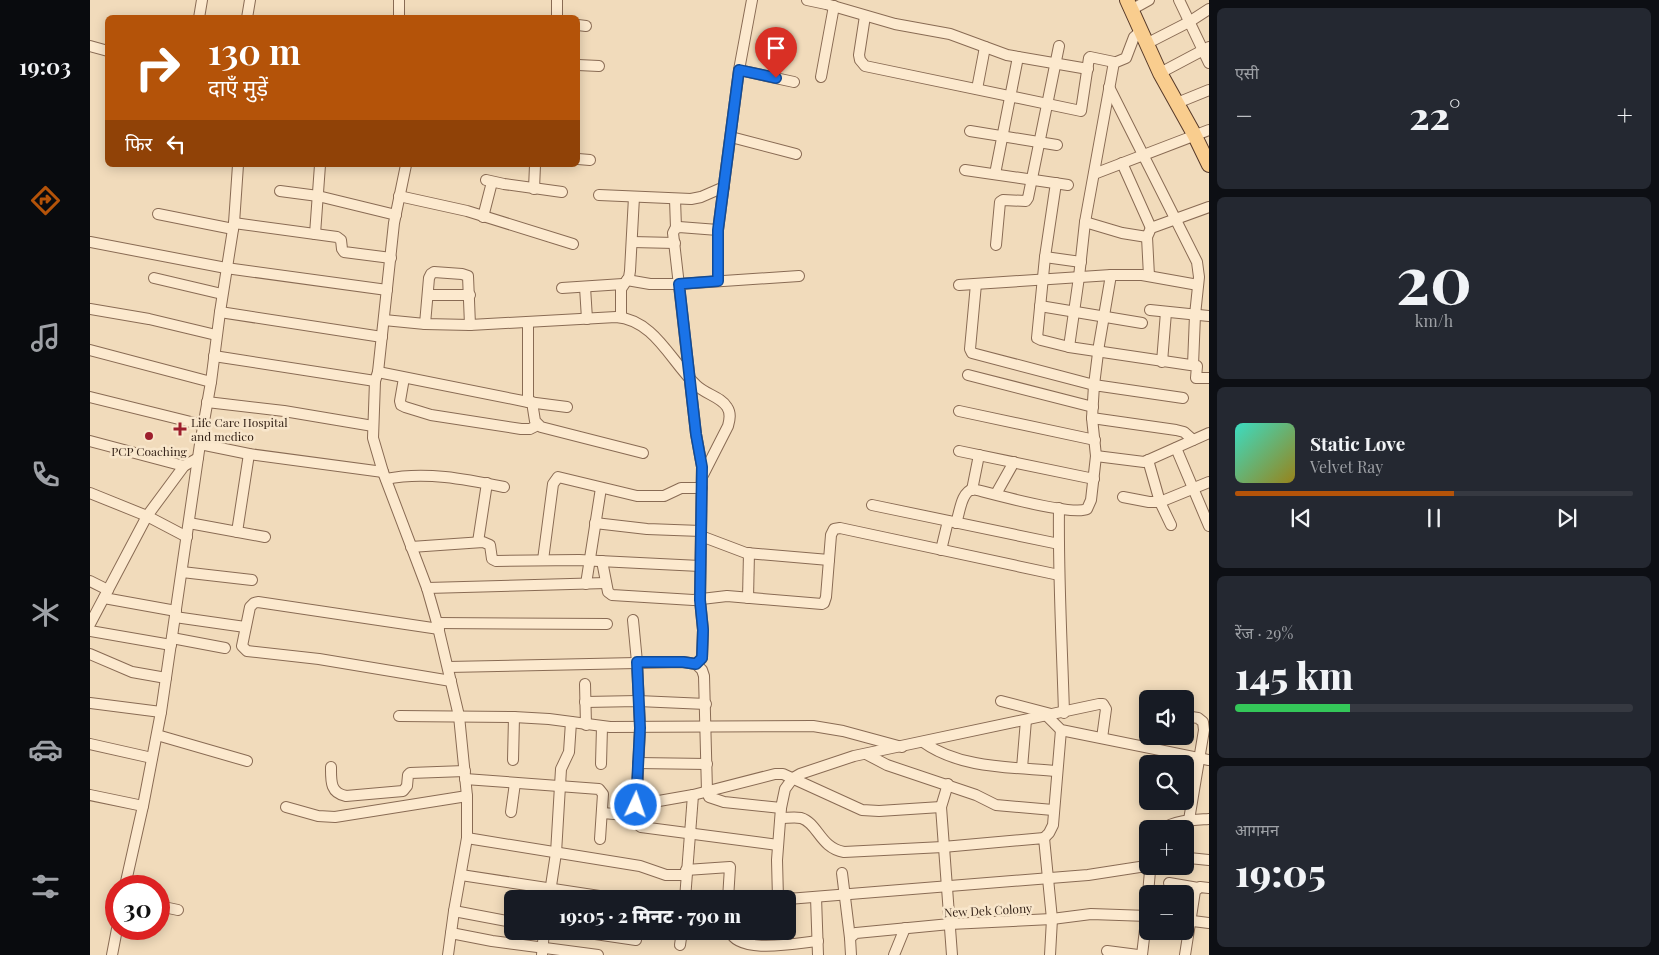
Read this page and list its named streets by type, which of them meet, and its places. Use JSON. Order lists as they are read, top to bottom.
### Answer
{
  "streets": {
    "street": ["New Dek Colony"]
  },
  "places": {
    "health": ["Life Care Hospital and medico"],
    "other": ["PCP Coaching"]
  },
  "page": {
    "tabs": "19:03",
    "tile": [
      "एसी",
      ["20", "km/h"],
      ["रेंज · 29%", "145 km"],
      ["आगमन", "19:05"]
    ],
    "turn": ["130 m", "दाएँ मुड़ें"],
    "heat": ["−", "22°", "+"],
    "then": "फिर",
    "song": ["Static Love", "Velvet Ray"],
    "map_buttons": ["+", "−"],
    "limit": "30",
    "trip": "19:05 · 2 मिनट · 790 m"
  }
}
